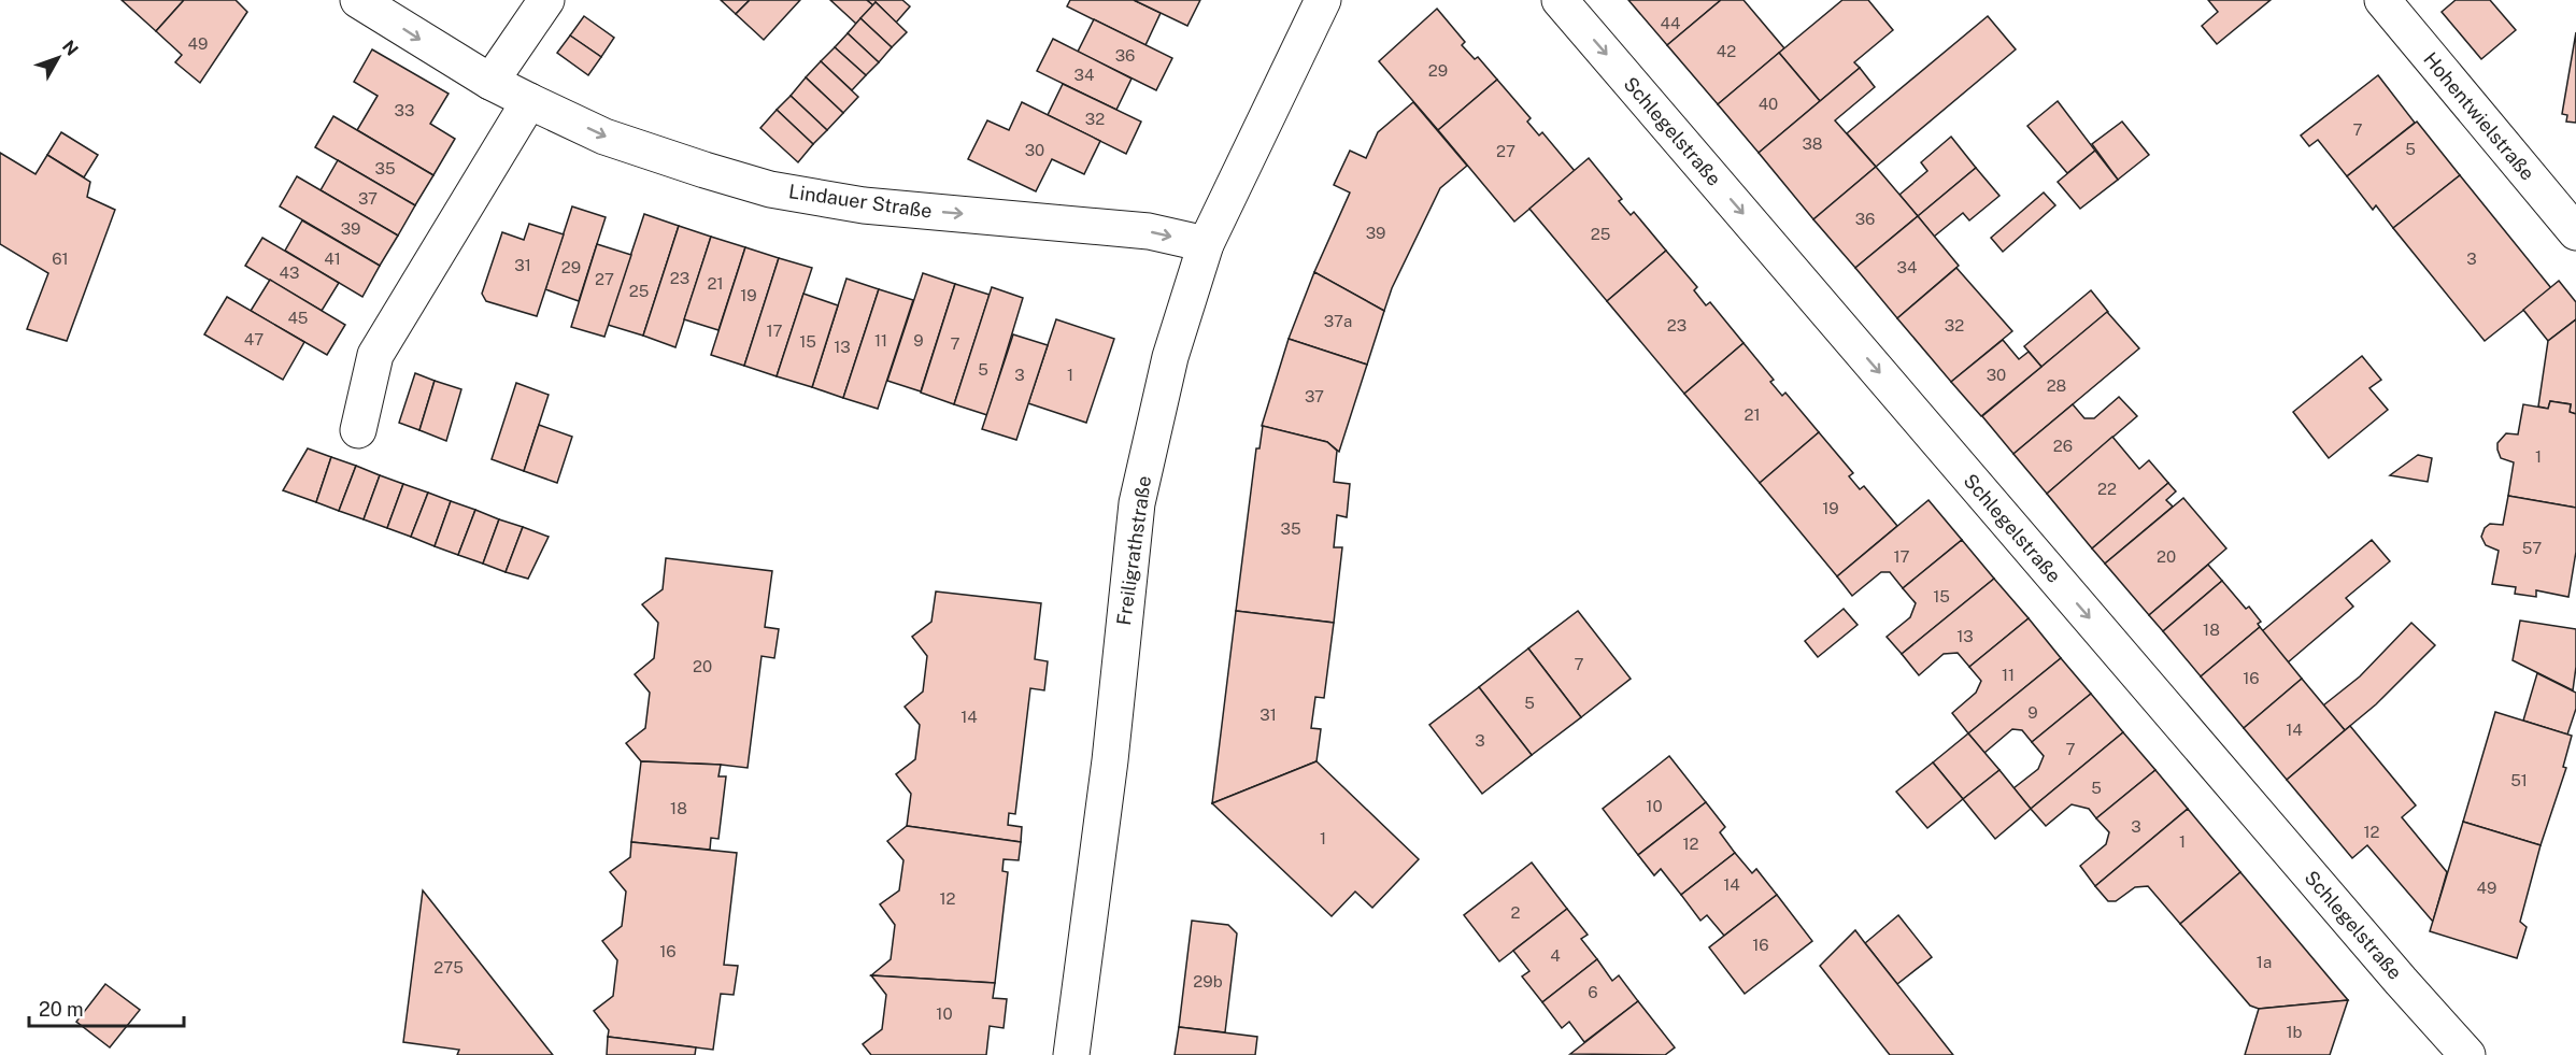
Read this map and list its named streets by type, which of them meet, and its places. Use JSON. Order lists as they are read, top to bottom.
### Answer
{
  "streets": {
    "street": [
      "Hohentwielstraße",
      "Schlegelstraße",
      "Lindauer Straße",
      "Freiligrathstraße"
    ]
  },
  "crossings": [
    ["Lindauer Straße", "Freiligrathstraße"]
  ],
  "one_way": ["Schlegelstraße", "Lindauer Straße"],
  "house_numbers": [
    "44",
    "49",
    "42",
    "36",
    "29",
    "34",
    "40",
    "33",
    "32",
    "7",
    "38",
    "5",
    "30",
    "27",
    "35",
    "37",
    "36",
    "39",
    "39",
    "25",
    "61",
    "41",
    "3",
    "31",
    "29",
    "34",
    "43",
    "23",
    "27",
    "21",
    "25",
    "19",
    "45",
    "37a",
    "23",
    "32",
    "17",
    "47",
    "11",
    "9",
    "15",
    "7",
    "13",
    "5",
    "3",
    "1",
    "30",
    "28",
    "37",
    "21",
    "26",
    "1",
    "22",
    "19",
    "35",
    "57",
    "17",
    "20",
    "15",
    "18",
    "13",
    "7",
    "20",
    "11",
    "16",
    "5",
    "9",
    "31",
    "14",
    "14",
    "3",
    "7",
    "51",
    "5",
    "10",
    "18",
    "3",
    "12",
    "1",
    "1",
    "12",
    "14",
    "49",
    "12",
    "2",
    "16",
    "16",
    "4",
    "1a",
    "275",
    "29b",
    "6",
    "10",
    "1b"
  ],
  "scale_bar": "20 m",
  "north": "top right"
}
